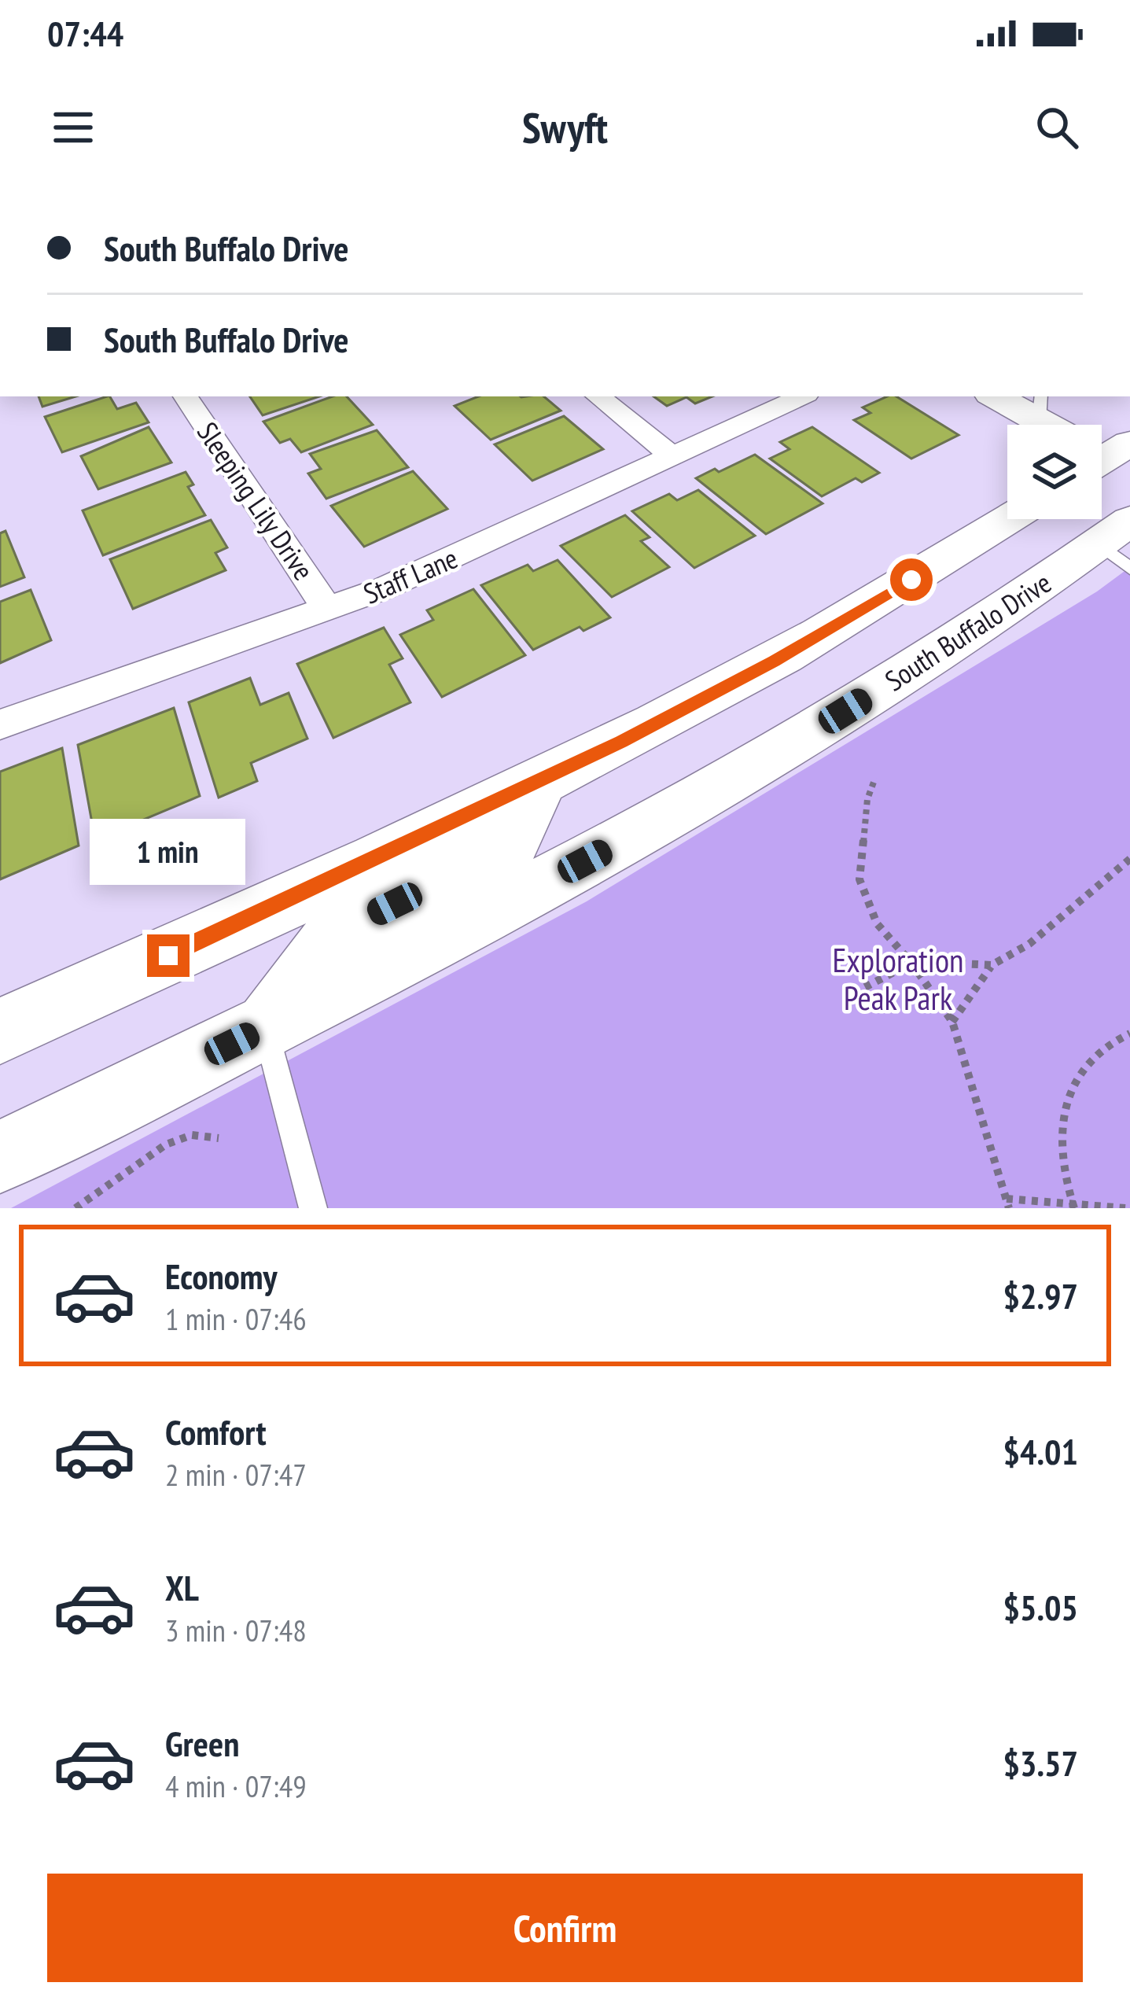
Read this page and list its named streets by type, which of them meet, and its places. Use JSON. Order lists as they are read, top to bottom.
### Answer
{
  "streets": {
    "main road": ["South Buffalo Drive"],
    "street": ["Sleeping Lily Drive", "Staff Lane"]
  },
  "crossings": [
    ["Sleeping Lily Drive", "Staff Lane"]
  ],
  "parks": ["Exploration Peak Park"],
  "page": {
    "status": "07:44",
    "header": "Swyft",
    "banner": ["South Buffalo Drive", "South Buffalo Drive"],
    "bubble": "1 min",
    "list": [
      {
        "name": "Economy",
        "note": "1 min · 07:46",
        "value": "$2.97"
      },
      {
        "name": "Comfort",
        "note": "2 min · 07:47",
        "value": "$4.01"
      },
      {
        "name": "XL",
        "note": "3 min · 07:48",
        "value": "$5.05"
      },
      {
        "name": "Green",
        "note": "4 min · 07:49",
        "value": "$3.57"
      }
    ],
    "buttons": "Confirm"
  }
}
